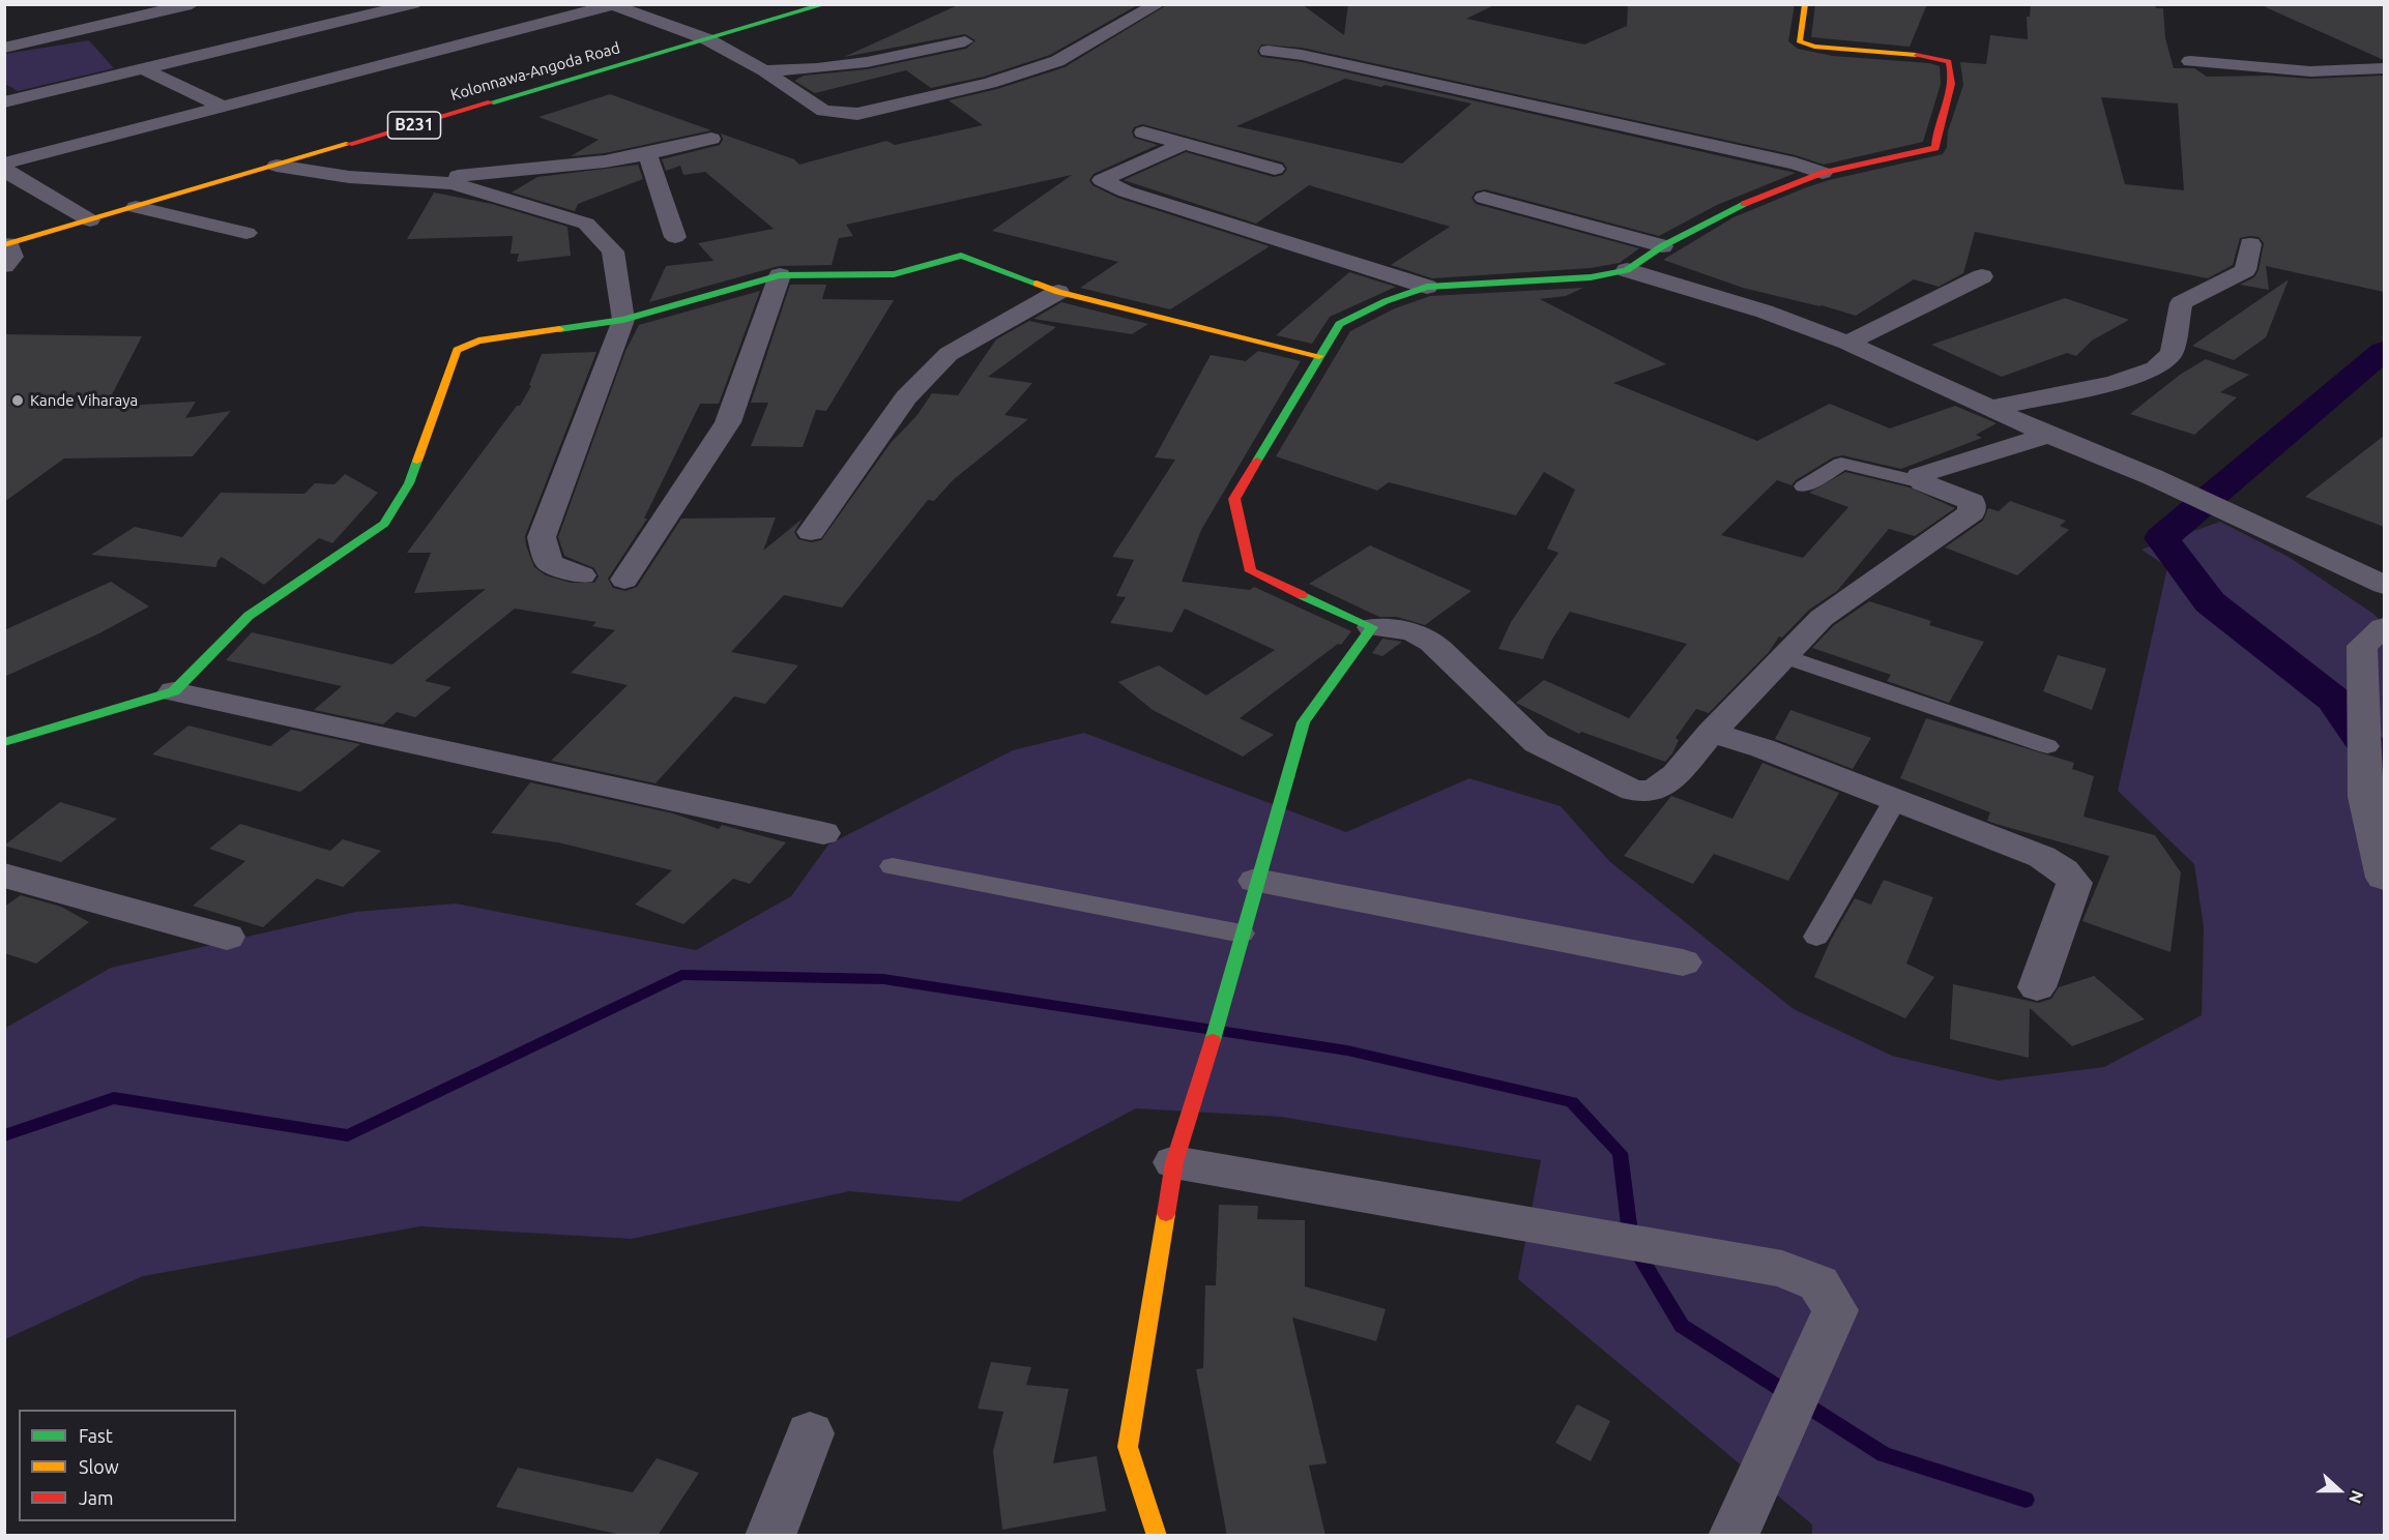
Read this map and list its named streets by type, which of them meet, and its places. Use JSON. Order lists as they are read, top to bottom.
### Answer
{
  "streets": {
    "street": ["Kolonnawa-Angoda Road", "B231"]
  },
  "places": ["Kande Viharaya"],
  "legend": ["Fast", "Slow", "Jam"],
  "north": "right"
}
